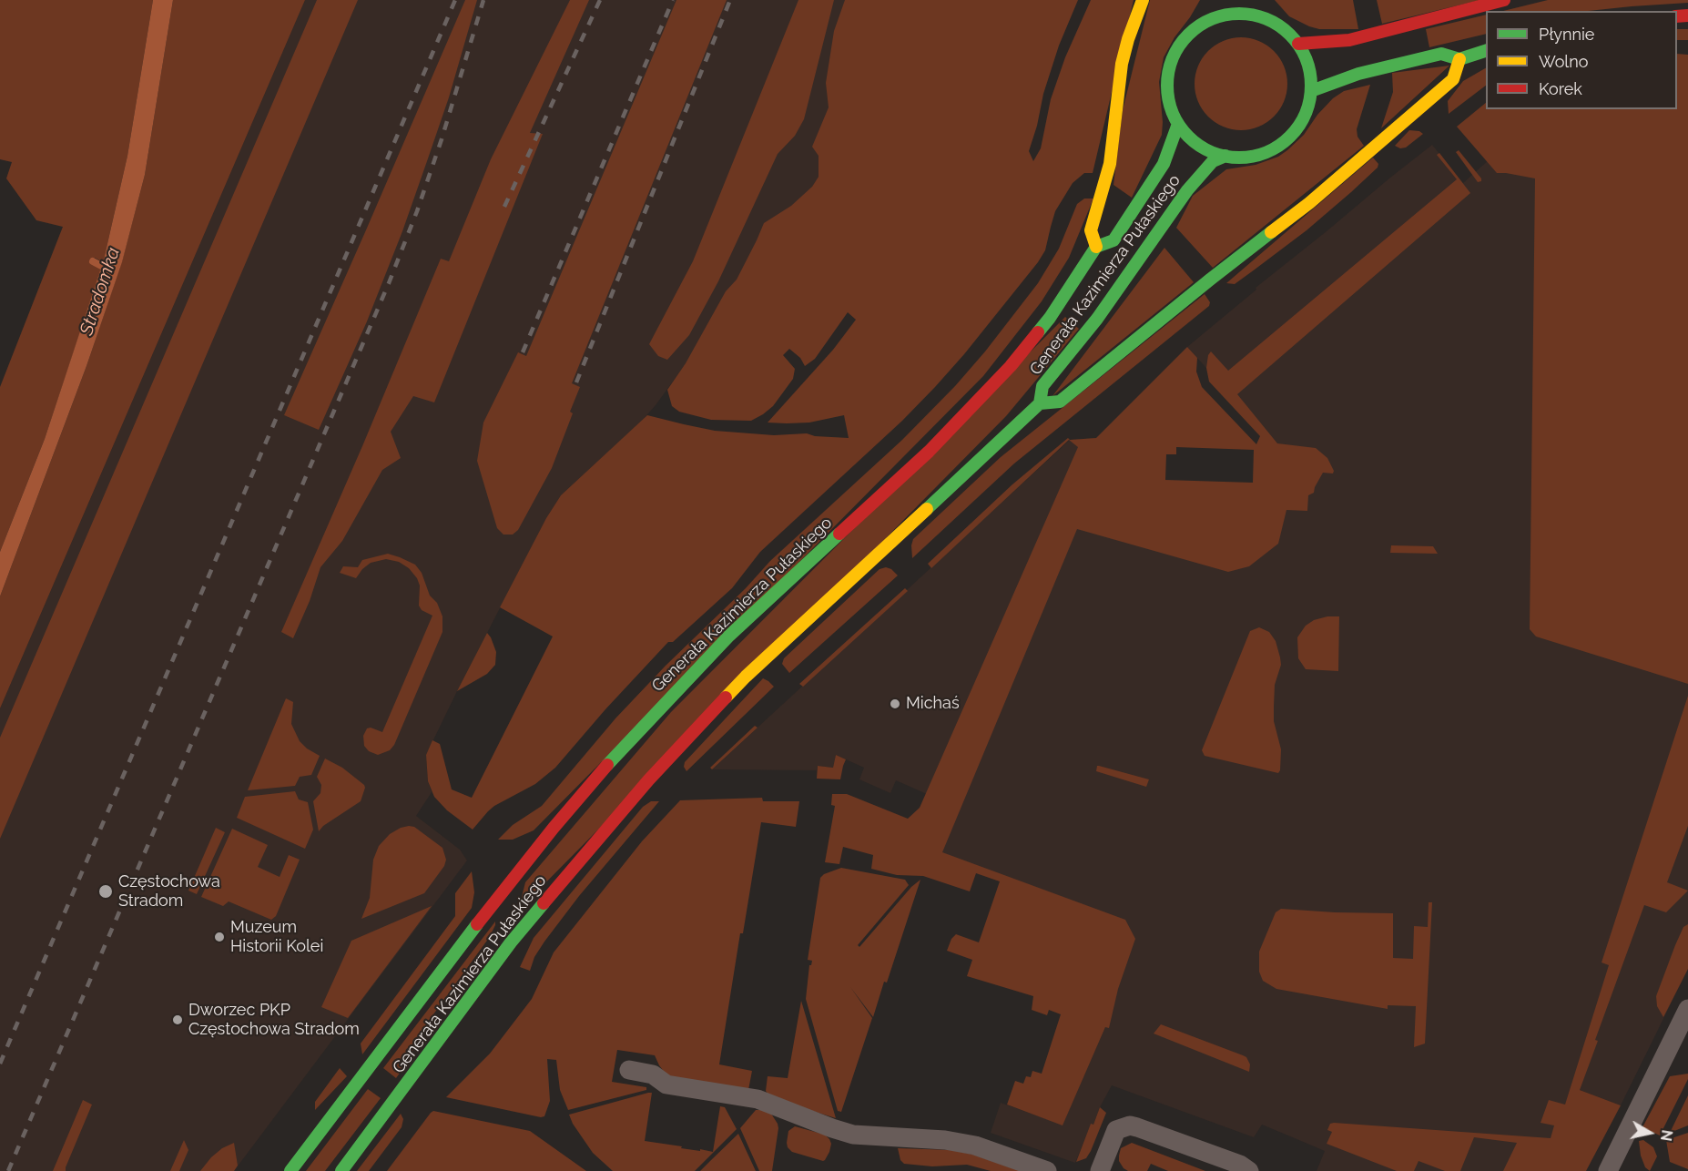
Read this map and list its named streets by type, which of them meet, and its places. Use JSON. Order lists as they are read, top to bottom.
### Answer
{
  "streets": {
    "main road": ["Generała Kazimierza Pułaskiego"]
  },
  "water": ["Stradomka"],
  "places": [
    "Michaś",
    "Częstochowa Stradom",
    "Muzeum Historii Kolei",
    "Dworzec PKP Częstochowa Stradom"
  ],
  "legend": ["Płynnie", "Wolno", "Korek"],
  "north": "right"
}
